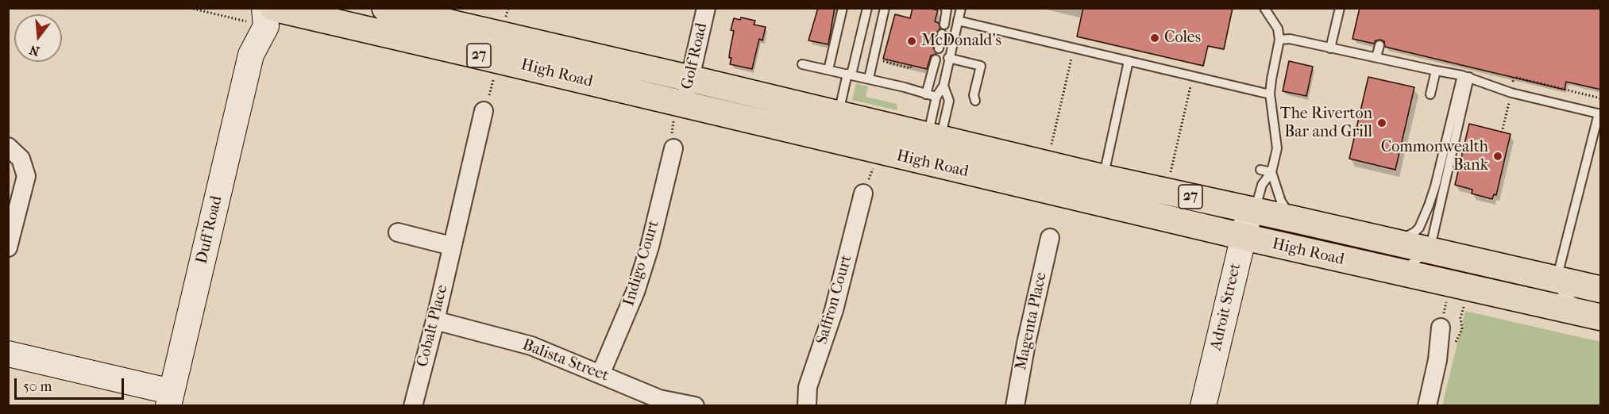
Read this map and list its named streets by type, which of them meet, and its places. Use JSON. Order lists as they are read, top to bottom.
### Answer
{
  "streets": {
    "main road": ["27", "High Road"],
    "street": [
      "Golf Road",
      "Duff Road",
      "Indigo Court",
      "Saffron Court",
      "Adroit Street",
      "Magenta Place",
      "Cobalt Place",
      "Balista Street"
    ]
  },
  "crossings": [
    ["Golf Road", "High Road"],
    ["High Road", "Adroit Street"],
    ["Indigo Court", "Balista Street"],
    ["Cobalt Place", "Balista Street"]
  ],
  "places": [
    "Coles",
    "McDonald's",
    "The Riverton Bar and Grill",
    "Commonwealth Bank"
  ],
  "scale_bar": "50 m",
  "north": "bottom"
}
